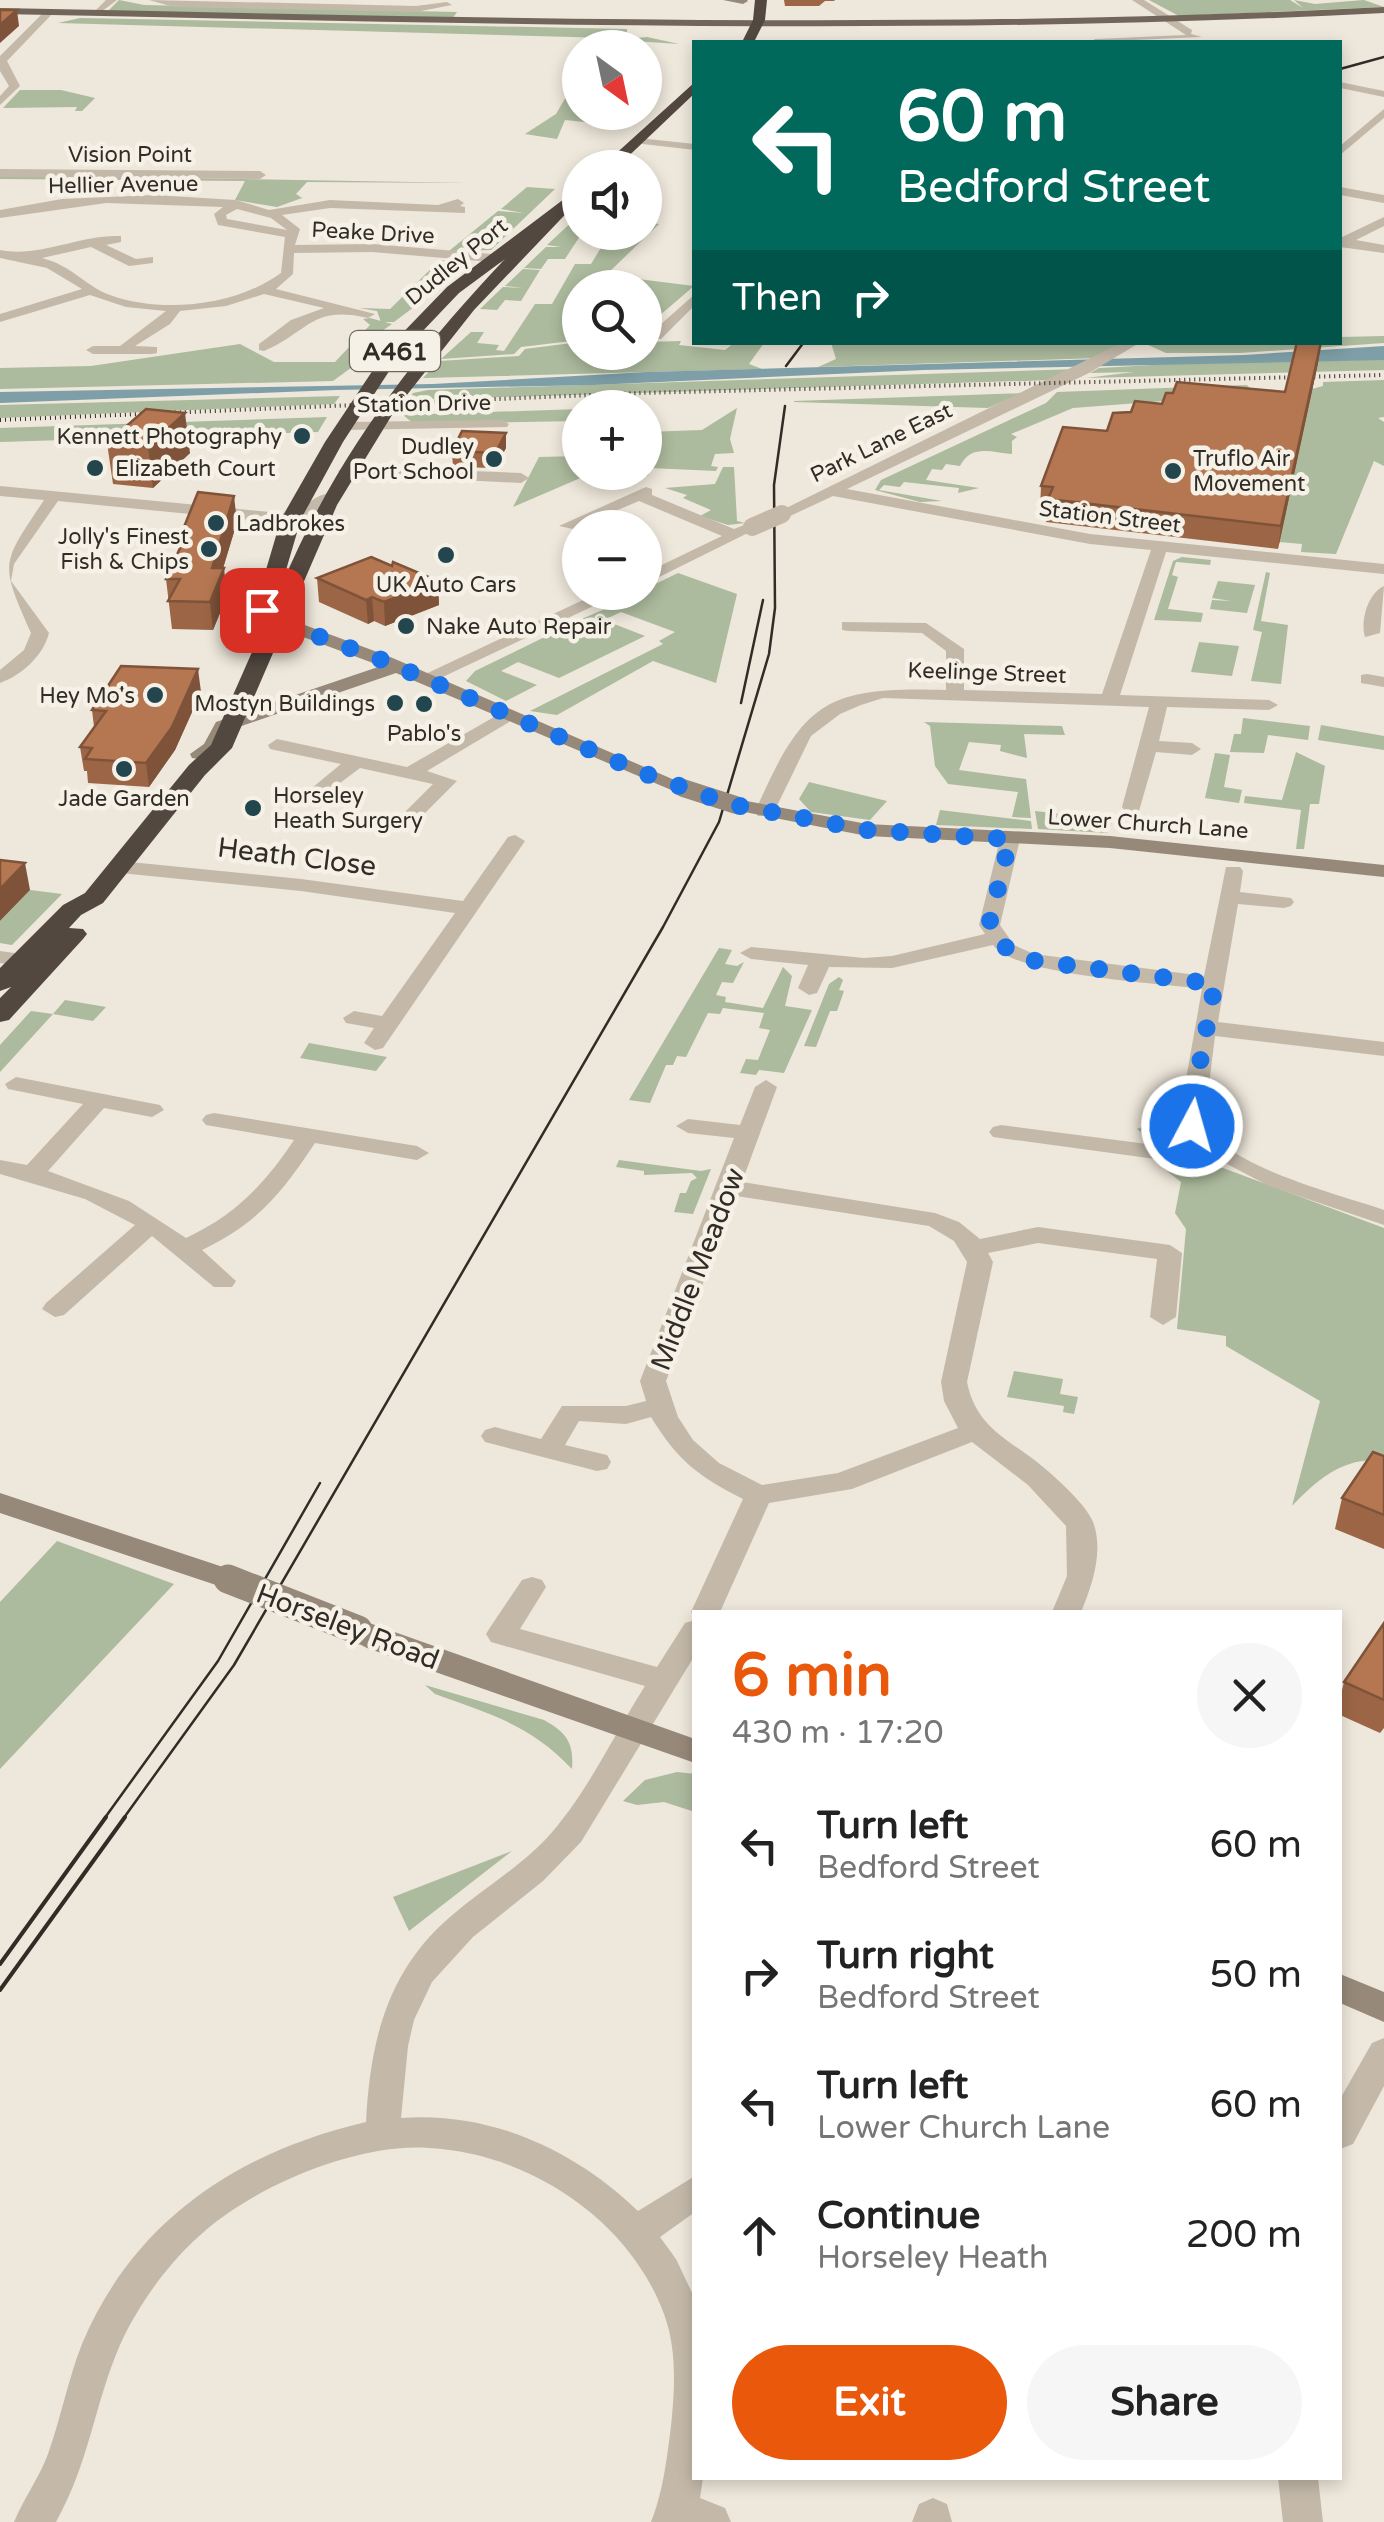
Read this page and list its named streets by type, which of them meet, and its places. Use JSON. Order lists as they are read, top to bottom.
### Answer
{
  "streets": {
    "highway": ["Dudley Port", "A461"],
    "main road": ["Lower Church Lane", "Horseley Road"],
    "street": [
      "Vision Point",
      "Hellier Avenue",
      "Peake Drive",
      "Station Drive",
      "Park Lane East",
      "Station Street",
      "Keelinge Street",
      "Heath Close",
      "Middle Meadow"
    ]
  },
  "crossings": [
    ["Hellier Avenue", "Peake Drive"],
    ["Peake Drive", "Dudley Port"],
    ["Dudley Port", "A461"],
    ["Dudley Port", "Station Drive"],
    ["Dudley Port", "Lower Church Lane"],
    ["A461", "Station Drive"],
    ["A461", "Lower Church Lane"],
    ["A461", "Heath Close"],
    ["Park Lane East", "Station Street"],
    ["Keelinge Street", "Lower Church Lane"]
  ],
  "places": [
    "Kennett Photography",
    "Dudley Port School",
    "Elizabeth Court",
    "Truflo Air Movement",
    "Ladbrokes",
    "Jolly's Finest Fish & Chips",
    "UK Auto Cars",
    "Nake Auto Repair",
    "Hey Mo's",
    "Mostyn Buildings",
    "Pablo's",
    "Jade Garden",
    "Horseley Heath Surgery"
  ],
  "north": "bottom right",
  "page": {
    "map_buttons": ["+", "−"],
    "turn": ["60 m", "Bedford Street"],
    "then": "Then",
    "heading": ["6 min", "430 m · 17:20"],
    "list": [
      {
        "name": "Turn left",
        "note": "Bedford Street",
        "value": "60 m"
      },
      {
        "name": "Turn right",
        "note": "Bedford Street",
        "value": "50 m"
      },
      {
        "name": "Turn left",
        "note": "Lower Church Lane",
        "value": "60 m"
      },
      {
        "name": "Continue",
        "note": "Horseley Heath",
        "value": "200 m"
      }
    ],
    "buttons": ["Exit", "Share"]
  }
}
